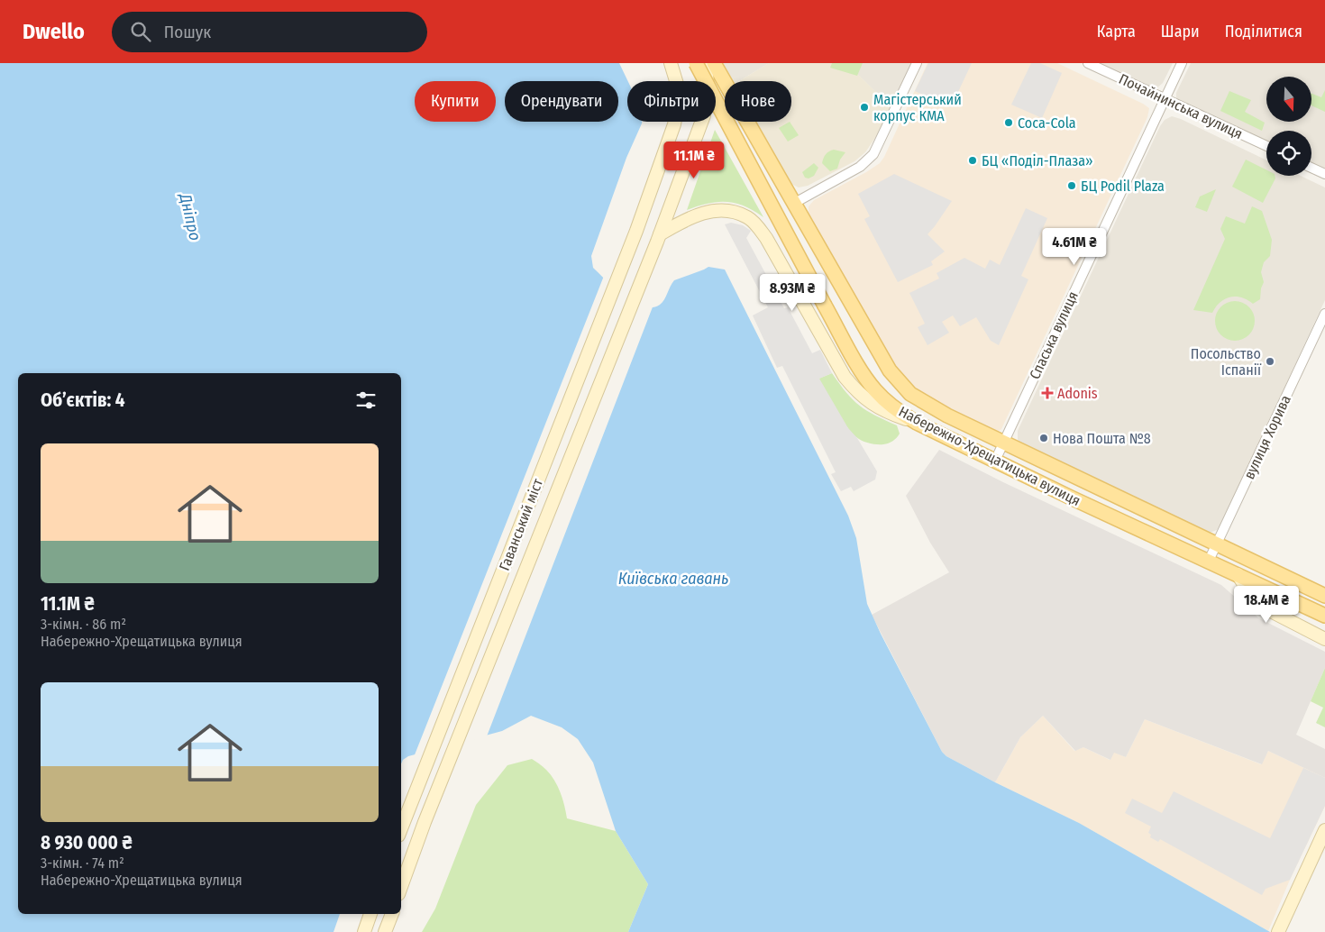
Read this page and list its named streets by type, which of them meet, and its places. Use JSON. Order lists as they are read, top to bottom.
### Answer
{
  "streets": {
    "main road": ["Набережно-Хрещатицька вулиця", "Гаванський міст"],
    "street": ["Почайнинська вулиця", "Спаська вулиця", "вулиця Хорива"]
  },
  "crossings": [
    ["Почайнинська вулиця", "Спаська вулиця"],
    ["Спаська вулиця", "Набережно-Хрещатицька вулиця"],
    ["вулиця Хорива", "Набережно-Хрещатицька вулиця"]
  ],
  "water": ["Дніпро", "Київська гавань"],
  "places": {
    "other": [
      "Магістерський корпус КМА",
      "Coca-Cola",
      "БЦ «Поділ-Плаза»",
      "БЦ Podil Plaza",
      "Посольство Іспанії",
      "Нова Пошта №8"
    ],
    "health": ["Adonis"]
  },
  "north": "bottom",
  "page": {
    "header": "Dwello",
    "search": "Пошук",
    "nav": ["Карта", "Шари", "Поділитися"],
    "chip": [
      "Купити",
      "Орендувати",
      "Фільтри",
      "Нове"
    ],
    "price": [
      "11.1M ₴",
      "4.61M ₴",
      "8.93M ₴",
      "18.4M ₴"
    ],
    "heading": "Об’єктів: 4",
    "list": [
      {
        "name": "11.1M ₴",
        "note": "3-кімн. · 86 m² · Набережно-Хрещатицька вулиця"
      },
      {
        "name": "8 930 000 ₴",
        "note": "3-кімн. · 74 m² · Набережно-Хрещатицька вулиця"
      }
    ]
  }
}
